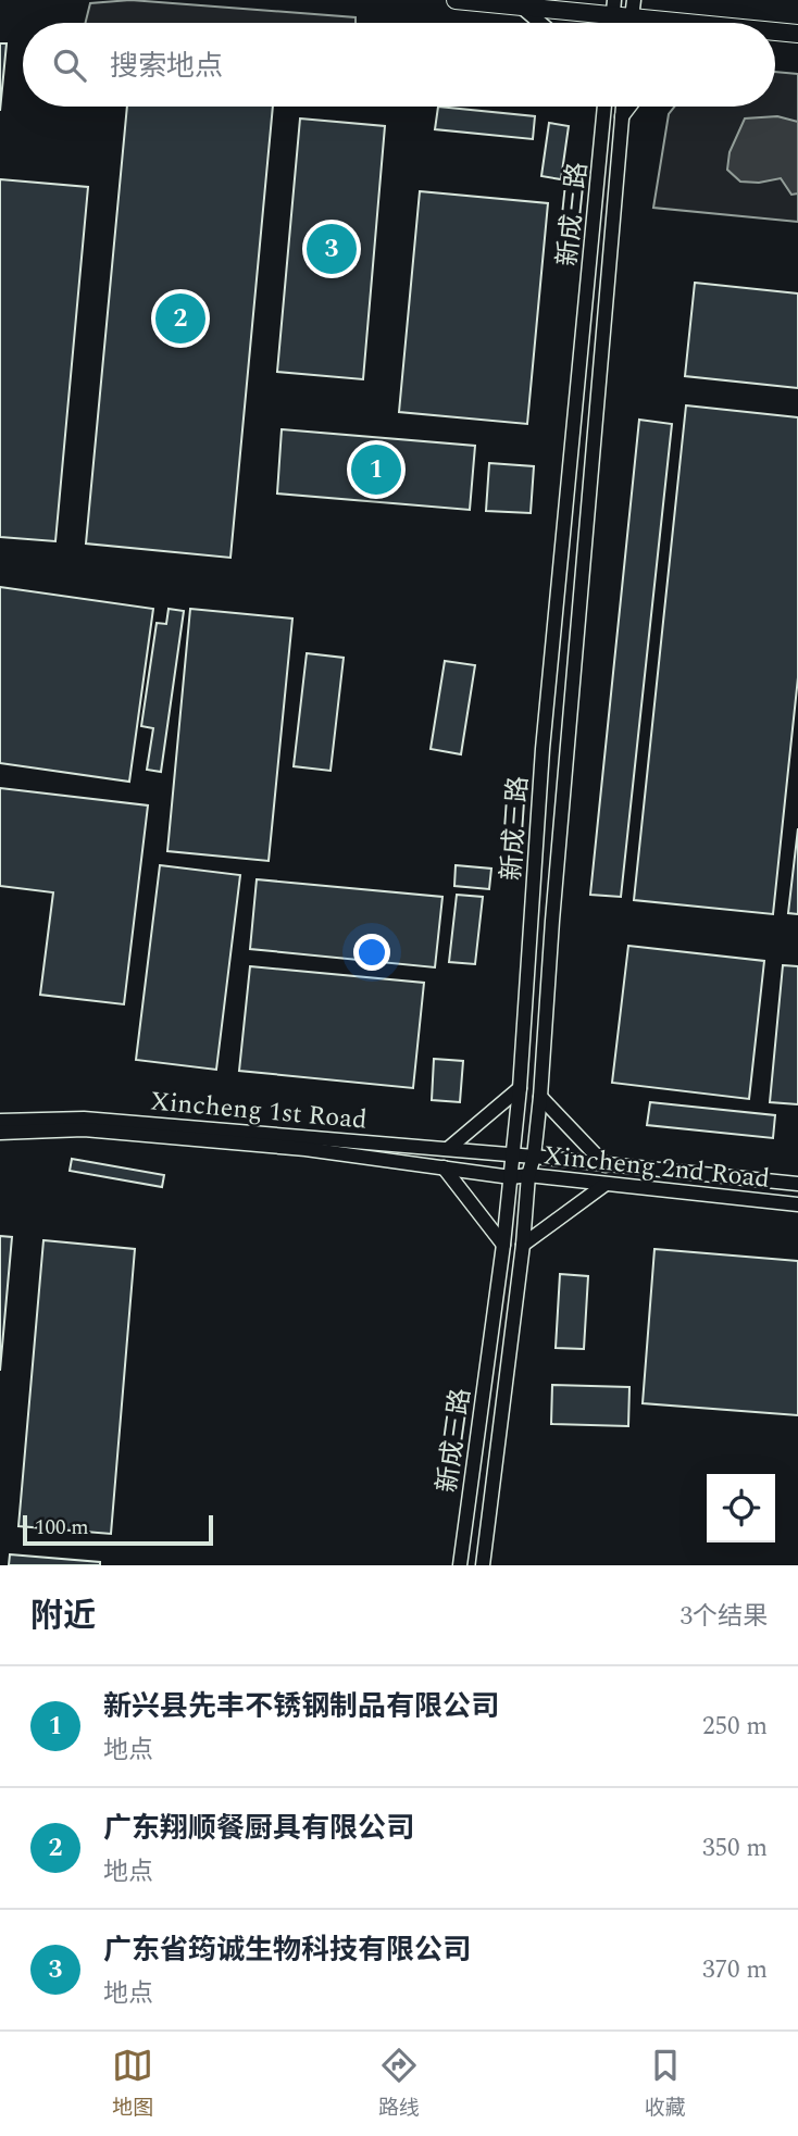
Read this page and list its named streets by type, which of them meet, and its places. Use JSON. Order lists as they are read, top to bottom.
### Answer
{
  "streets": {
    "street": ["新成三路", "Xincheng 1st Road", "Xincheng 2nd Road"]
  },
  "crossings": [
    ["新成三路", "Xincheng 1st Road"],
    ["新成三路", "Xincheng 2nd Road"],
    ["Xincheng 1st Road", "Xincheng 2nd Road"]
  ],
  "scale_bar": "100 m",
  "page": {
    "search": "搜索地点",
    "pins": ["3", "2", "1"],
    "scale": "100 m",
    "heading": ["附近", "3个结果"],
    "list": [
      {
        "mark": "1",
        "name": "新兴县先丰不锈钢制品有限公司",
        "note": "地点",
        "value": "250 m"
      },
      {
        "mark": "2",
        "name": "广东翔顺餐厨具有限公司",
        "note": "地点",
        "value": "350 m"
      },
      {
        "mark": "3",
        "name": "广东省筠诚生物科技有限公司",
        "note": "地点",
        "value": "370 m"
      }
    ],
    "nav": ["地图", "路线", "收藏"]
  }
}
